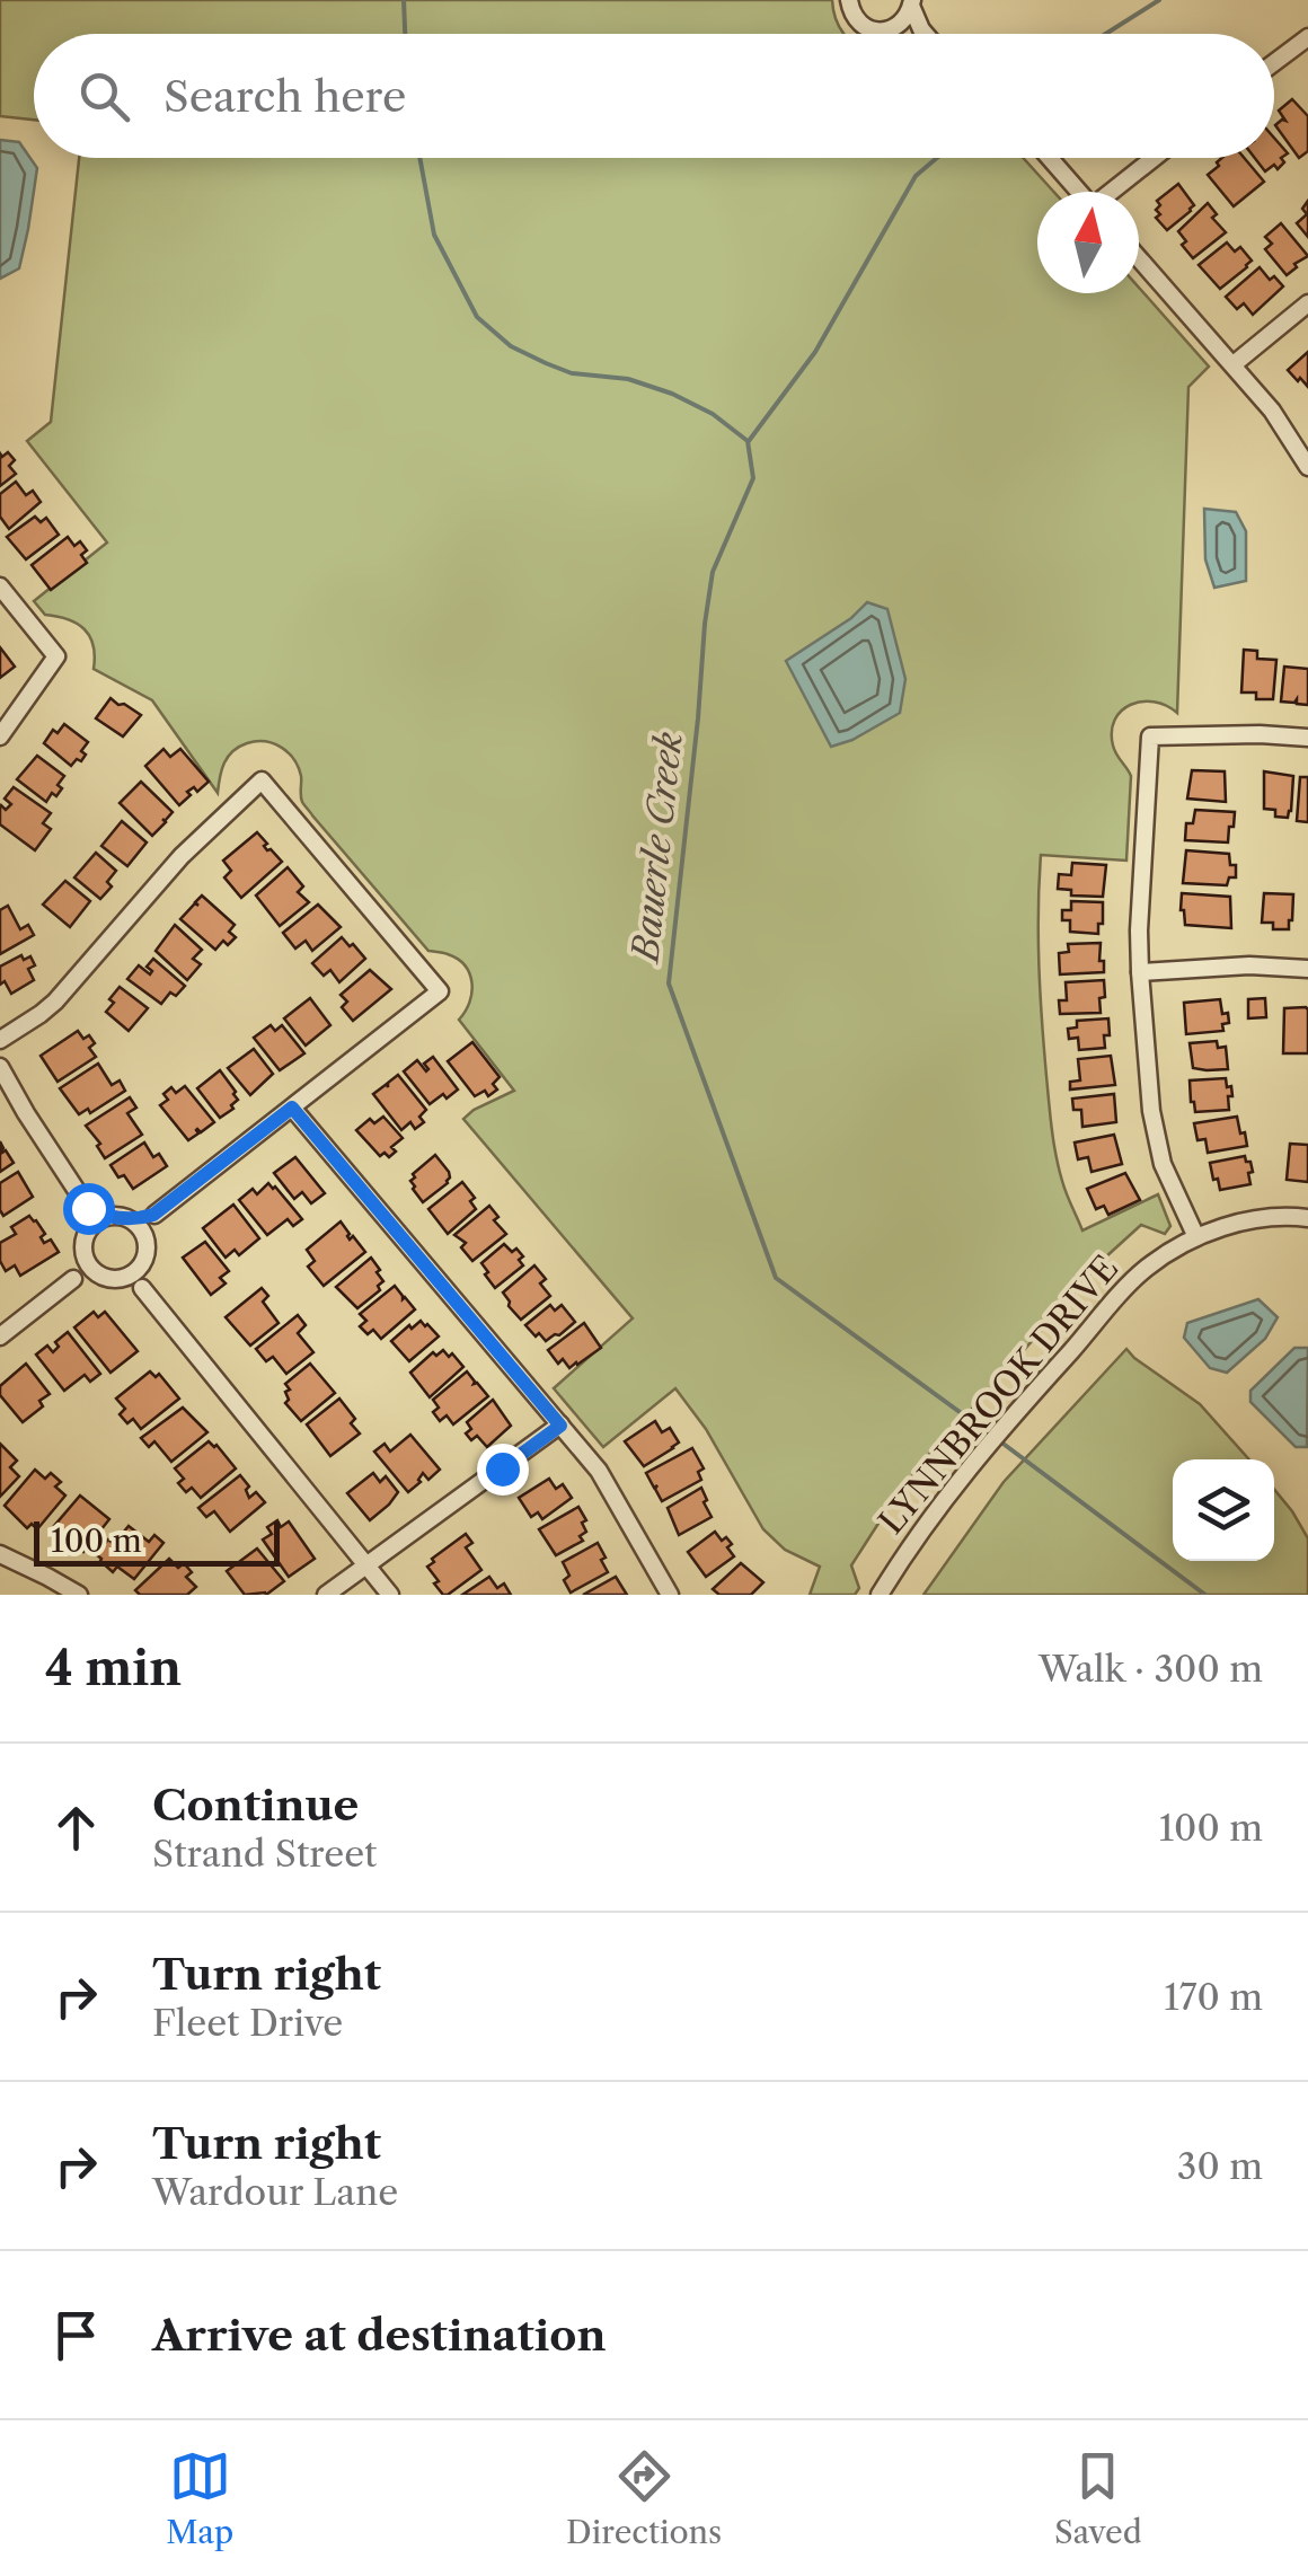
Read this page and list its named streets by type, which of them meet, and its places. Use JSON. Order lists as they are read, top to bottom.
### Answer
{
  "streets": {
    "street": ["LYNNBROOK DRIVE"]
  },
  "water": ["Bauerle Creek"],
  "scale_bar": "100 m",
  "north": "top",
  "page": {
    "search": "Search here",
    "scale": "100 m",
    "heading": ["4 min", "Walk · 300 m"],
    "list": [
      ["Continue", "Strand Street", "100 m"],
      ["Turn right", "Fleet Drive", "170 m"],
      ["Turn right", "Wardour Lane", "30 m"],
      "Arrive at destination"
    ],
    "nav": ["Map", "Directions", "Saved"]
  }
}
